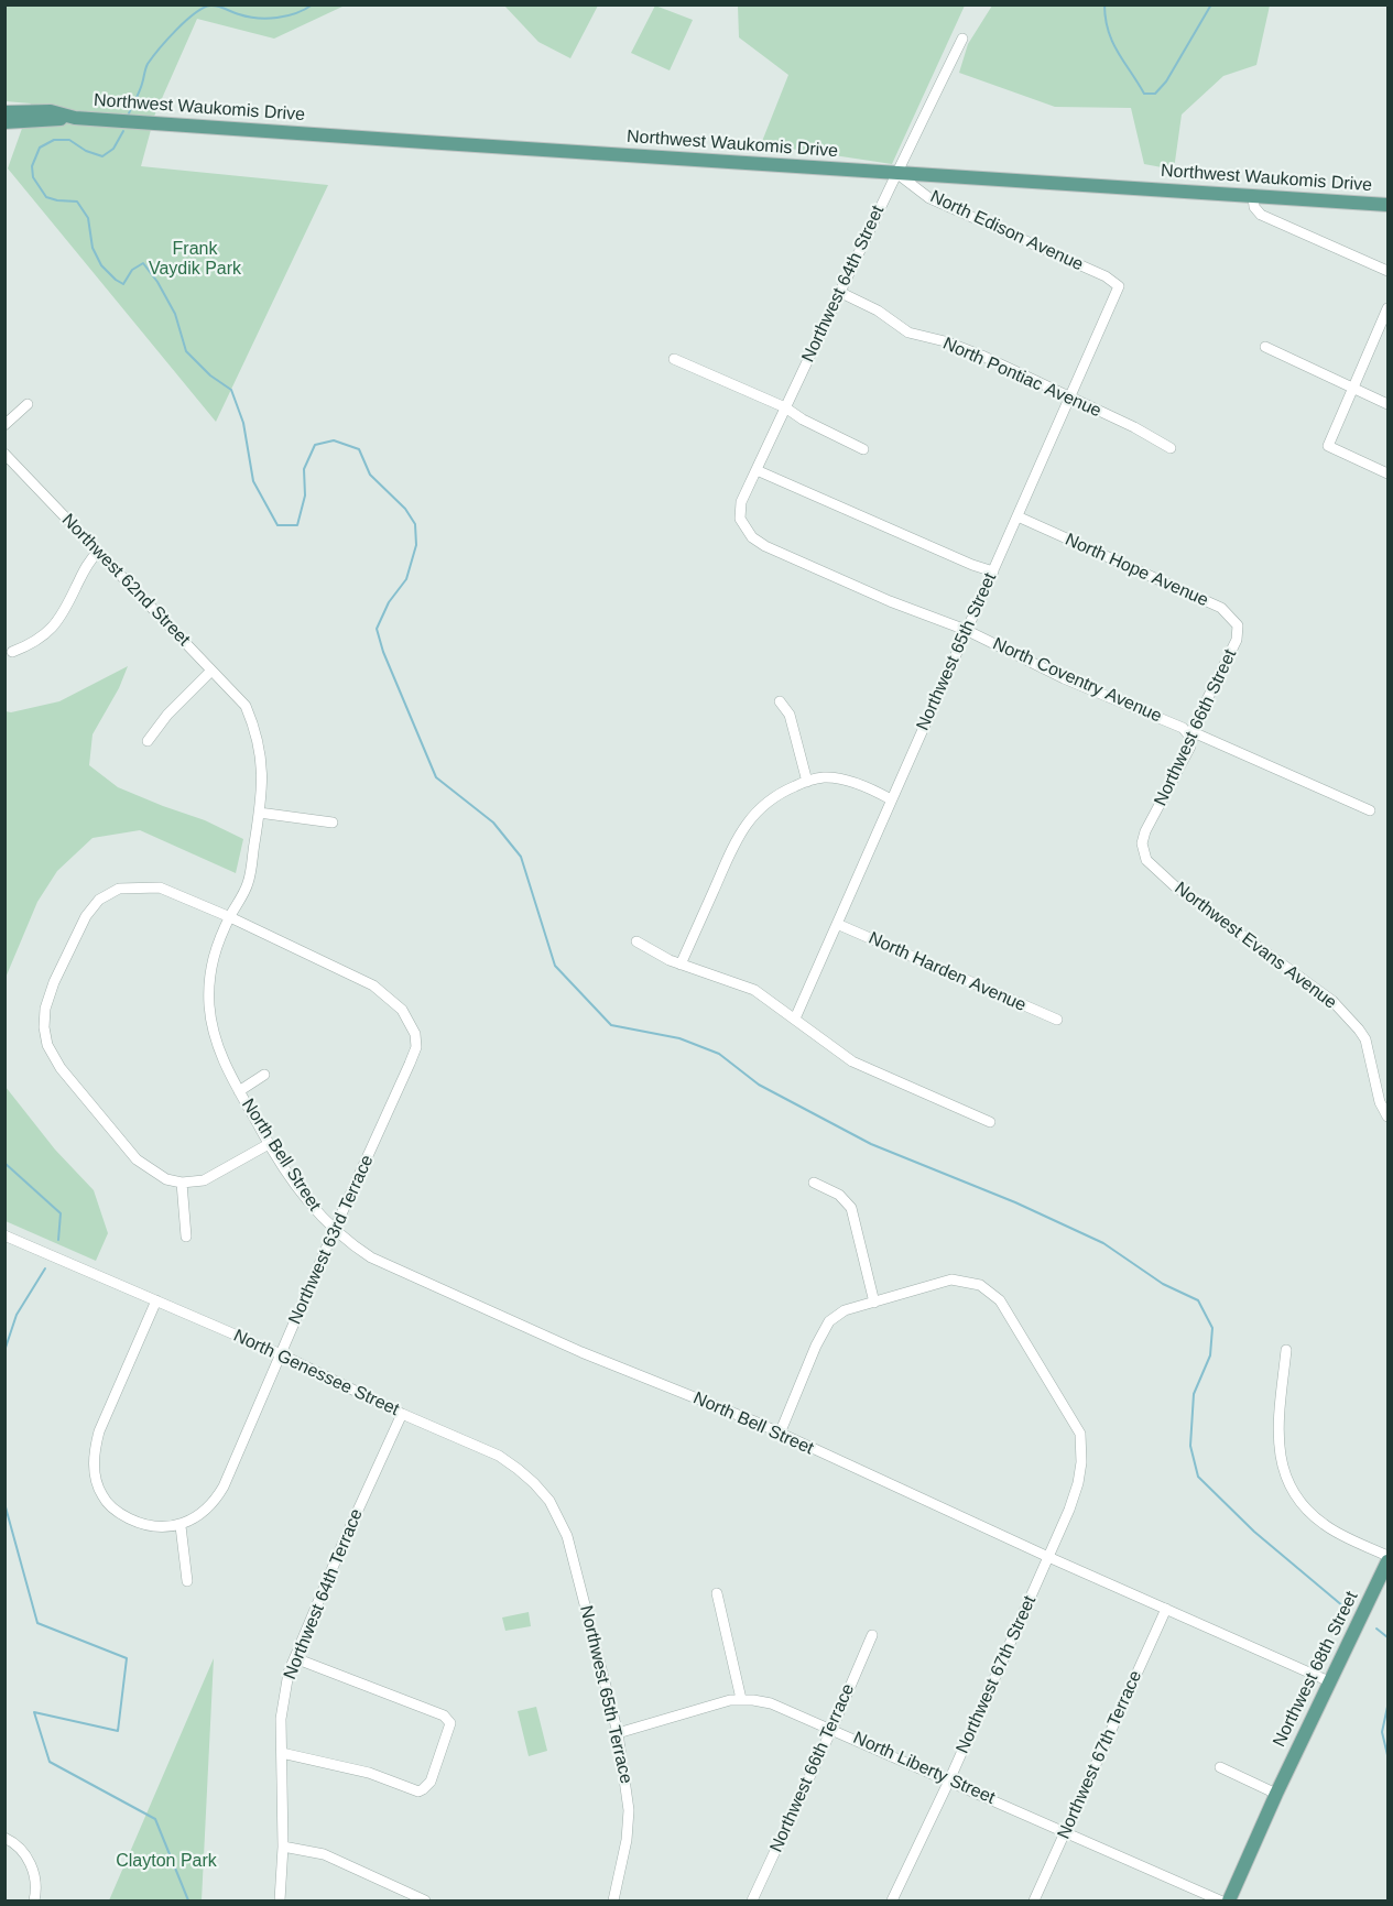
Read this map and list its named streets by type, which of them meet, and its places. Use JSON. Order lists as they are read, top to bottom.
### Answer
{
  "streets": {
    "main road": ["Northwest Waukomis Drive", "Northwest 68th Street"],
    "street": [
      "North Edison Avenue",
      "Northwest 64th Street",
      "North Pontiac Avenue",
      "North Hope Avenue",
      "Northwest 62nd Street",
      "Northwest 65th Street",
      "North Coventry Avenue",
      "Northwest 66th Street",
      "Northwest Evans Avenue",
      "North Harden Avenue",
      "North Bell Street",
      "Northwest 63rd Terrace",
      "North Genessee Street",
      "Northwest 64th Terrace",
      "Northwest 67th Street",
      "Northwest 65th Terrace",
      "Northwest 67th Terrace",
      "Northwest 66th Terrace",
      "North Liberty Street"
    ]
  },
  "crossings": [
    ["Northwest Waukomis Drive", "North Edison Avenue"],
    ["Northwest Waukomis Drive", "Northwest 64th Street"],
    ["North Edison Avenue", "Northwest 64th Street"],
    ["North Edison Avenue", "Northwest 65th Street"],
    ["Northwest 64th Street", "North Pontiac Avenue"],
    ["Northwest 64th Street", "North Coventry Avenue"],
    ["North Pontiac Avenue", "Northwest 65th Street"],
    ["North Hope Avenue", "Northwest 65th Street"],
    ["North Hope Avenue", "Northwest 66th Street"],
    ["Northwest 62nd Street", "North Bell Street"],
    ["Northwest 65th Street", "North Coventry Avenue"],
    ["Northwest 65th Street", "North Harden Avenue"],
    ["North Coventry Avenue", "Northwest 66th Street"],
    ["Northwest 66th Street", "Northwest Evans Avenue"],
    ["North Bell Street", "Northwest 63rd Terrace"],
    ["North Bell Street", "Northwest 68th Street"],
    ["North Bell Street", "Northwest 67th Street"],
    ["North Bell Street", "Northwest 67th Terrace"],
    ["Northwest 63rd Terrace", "North Genessee Street"],
    ["North Genessee Street", "Northwest 64th Terrace"],
    ["North Genessee Street", "Northwest 65th Terrace"],
    ["Northwest 67th Street", "North Liberty Street"],
    ["Northwest 65th Terrace", "North Liberty Street"],
    ["Northwest 67th Terrace", "North Liberty Street"],
    ["Northwest 66th Terrace", "North Liberty Street"]
  ],
  "parks": ["Frank Vaydik Park", "Clayton Park"]
}
